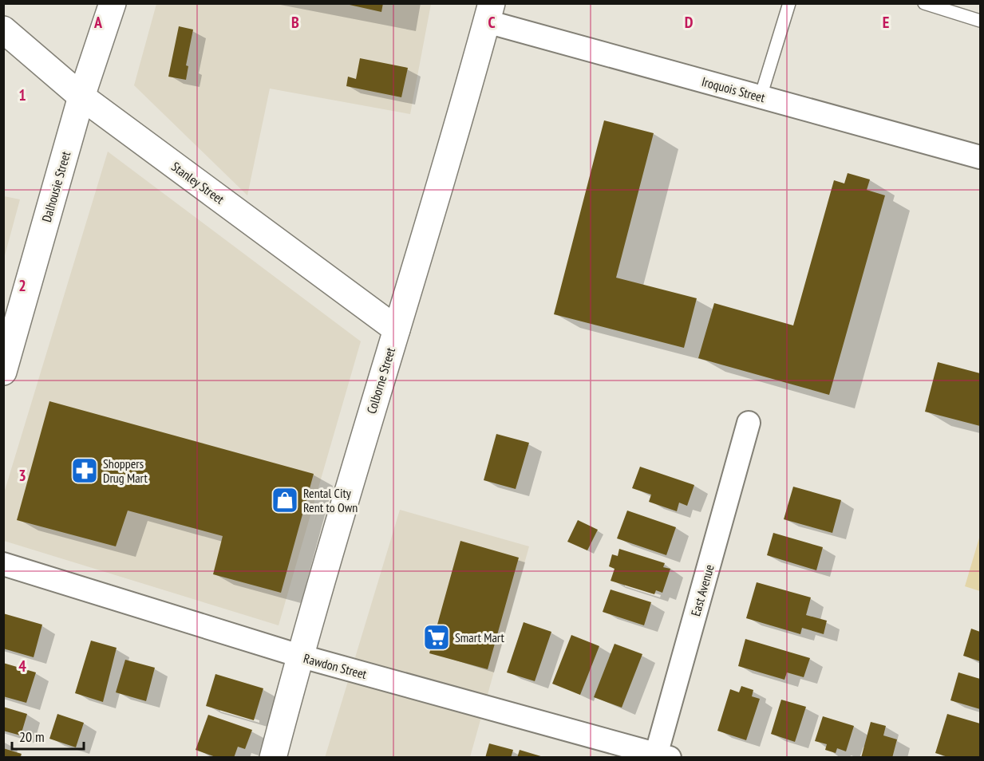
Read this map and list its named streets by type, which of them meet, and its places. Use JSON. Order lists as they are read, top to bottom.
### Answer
{
  "streets": {
    "main road": ["Stanley Street", "Dalhousie Street", "Colborne Street"],
    "street": ["Iroquois Street", "East Avenue", "Rawdon Street"]
  },
  "crossings": [
    ["Iroquois Street", "Colborne Street"],
    ["Stanley Street", "Dalhousie Street"],
    ["Stanley Street", "Colborne Street"],
    ["Colborne Street", "Rawdon Street"],
    ["East Avenue", "Rawdon Street"]
  ],
  "places": {
    "pharmacy": ["Shoppers Drug Mart"],
    "shop": ["Rental City Rent to Own"],
    "supermarket": ["Smart Mart"]
  },
  "scale_bar": "20 m",
  "grid": {
    "columns": [
      "A",
      "B",
      "C",
      "D",
      "E"
    ],
    "rows": [
      "1",
      "2",
      "3",
      "4"
    ]
  }
}
